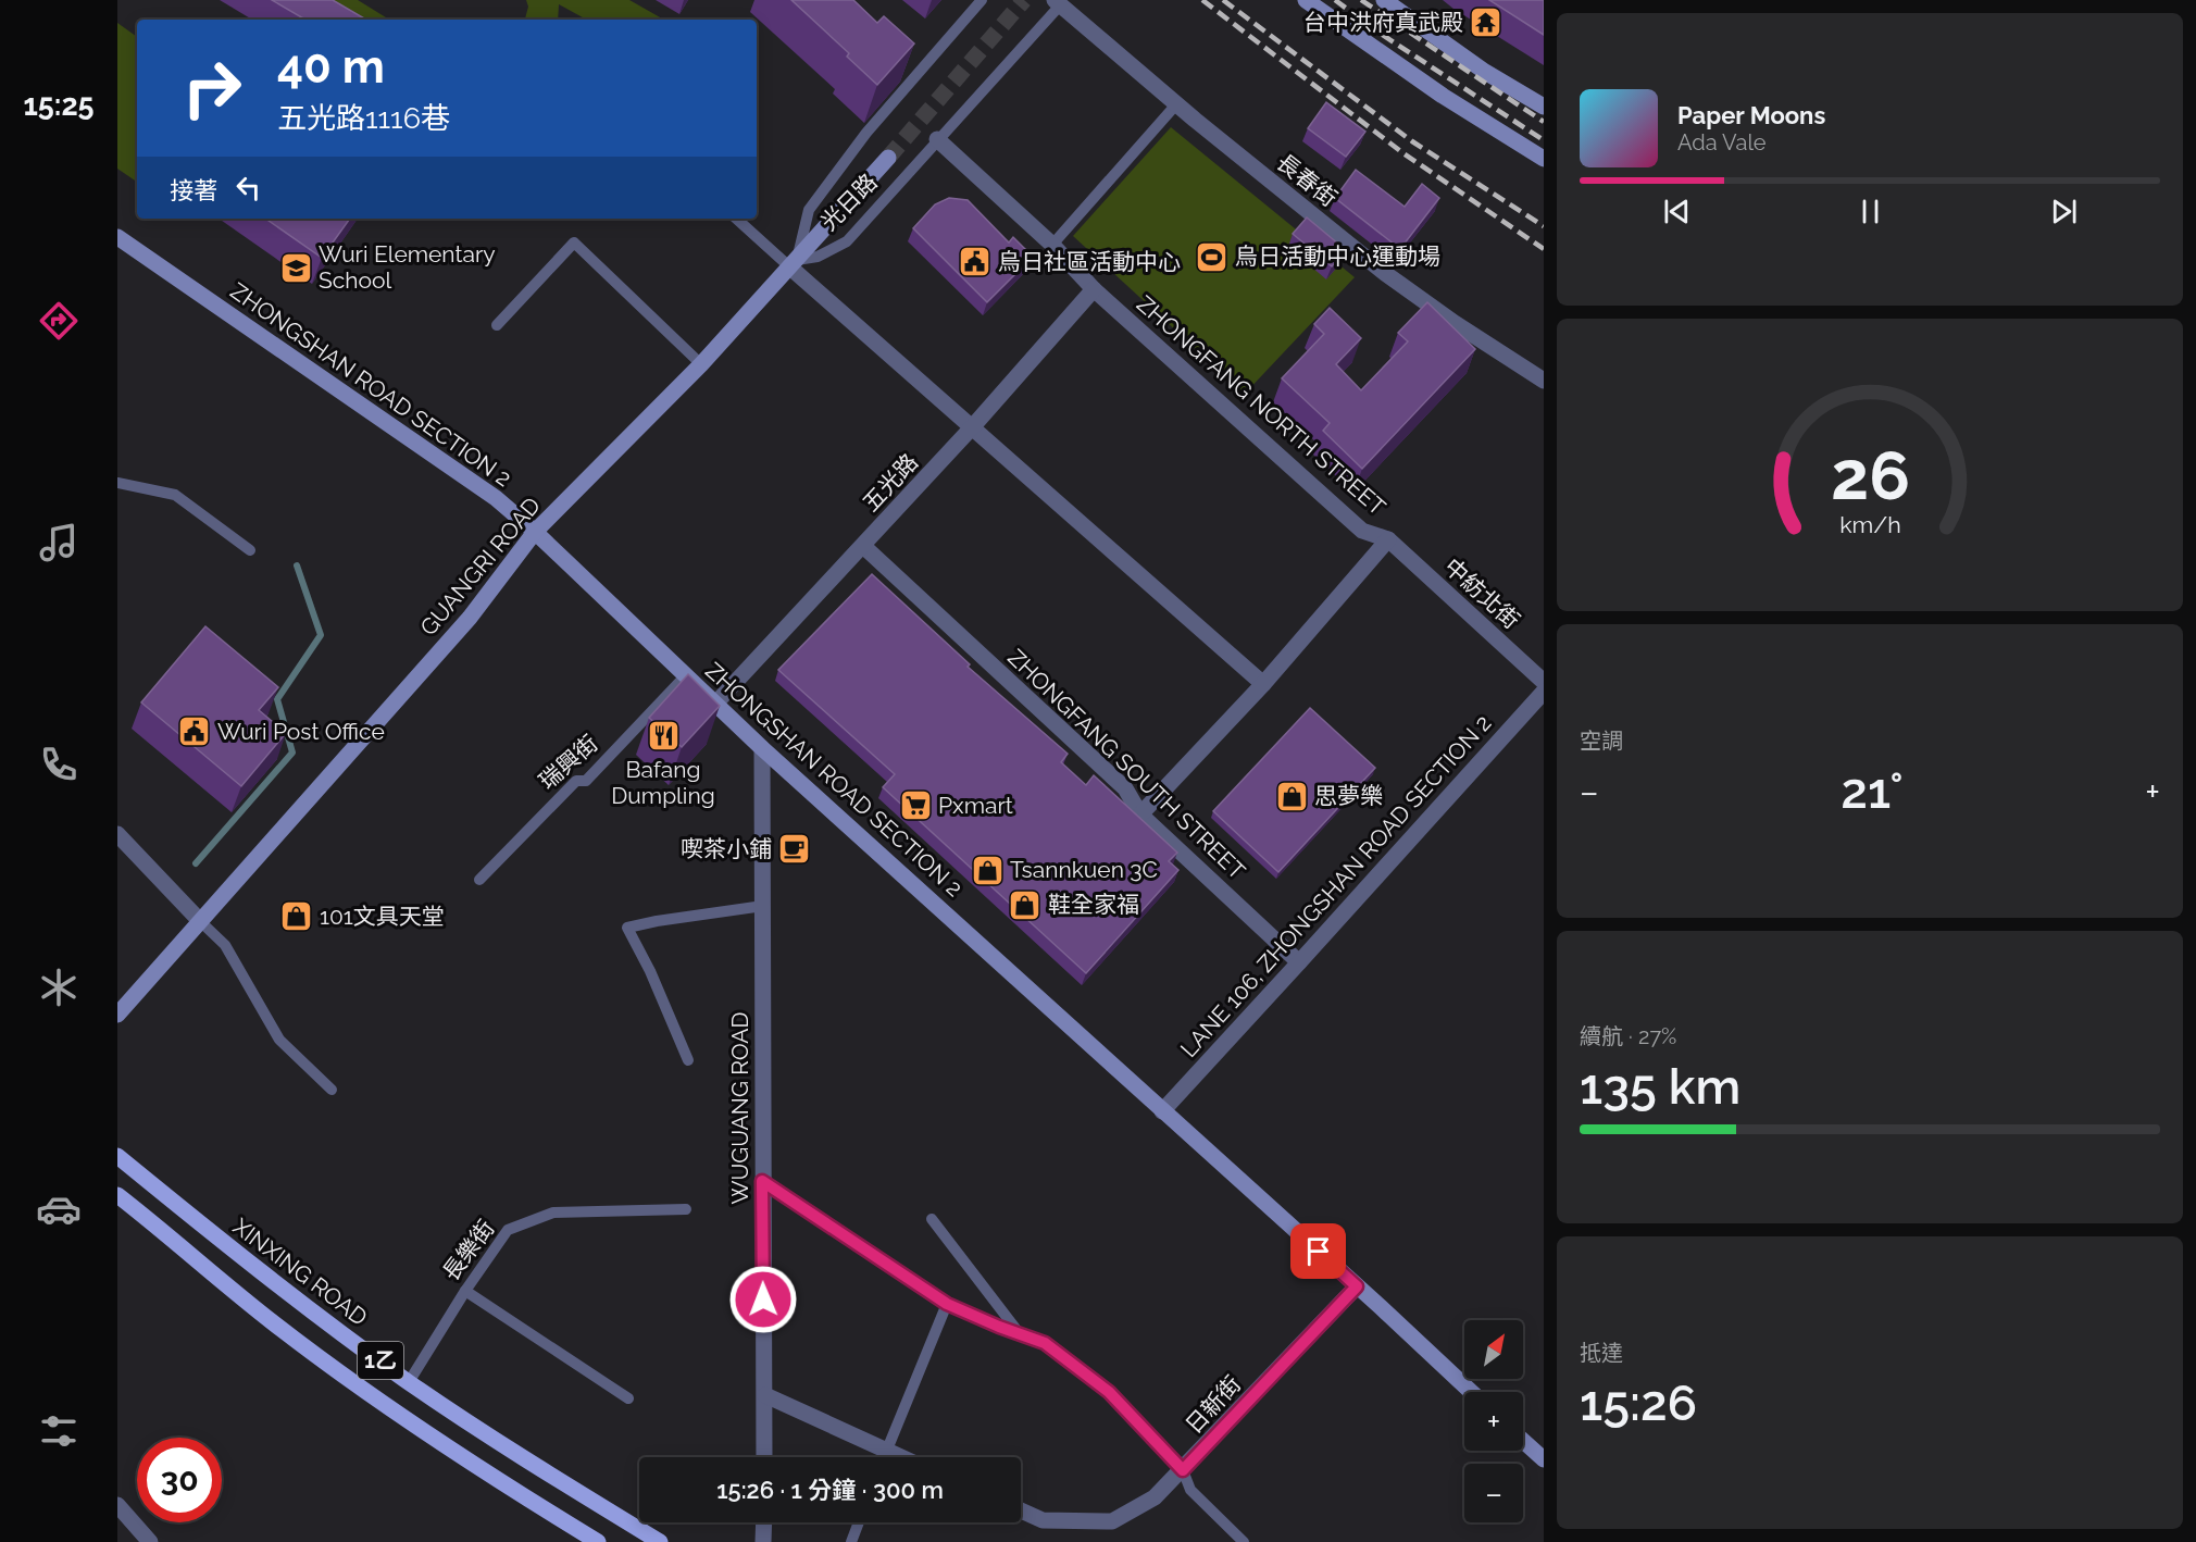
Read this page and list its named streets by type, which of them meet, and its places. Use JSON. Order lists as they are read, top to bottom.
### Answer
{
  "streets": {
    "main road": ["XINXING ROAD", "1乙"],
    "street": [
      "長春街",
      "ZHONGSHAN ROAD SECTION 2",
      "ZHONGFANG NORTH STREET",
      "五光路",
      "GUANGRI ROAD",
      "中紡北街",
      "ZHONGFANG SOUTH STREET",
      "LANE 106, ZHONGSHAN ROAD SECTION 2",
      "WUGUANG ROAD",
      "日新街"
    ],
    "lane": ["光日路", "瑞興街", "長樂街"]
  },
  "crossings": [
    ["長春街", "光日路"],
    ["光日路", "ZHONGFANG NORTH STREET"],
    ["光日路", "GUANGRI ROAD"],
    ["ZHONGSHAN ROAD SECTION 2", "五光路"],
    ["ZHONGSHAN ROAD SECTION 2", "GUANGRI ROAD"],
    ["ZHONGSHAN ROAD SECTION 2", "瑞興街"],
    ["ZHONGSHAN ROAD SECTION 2", "LANE 106, ZHONGSHAN ROAD SECTION 2"],
    ["ZHONGSHAN ROAD SECTION 2", "WUGUANG ROAD"],
    ["ZHONGSHAN ROAD SECTION 2", "日新街"],
    ["ZHONGFANG NORTH STREET", "五光路"],
    ["ZHONGFANG NORTH STREET", "中紡北街"],
    ["五光路", "ZHONGFANG SOUTH STREET"],
    ["ZHONGFANG SOUTH STREET", "LANE 106, ZHONGSHAN ROAD SECTION 2"],
    ["長樂街", "XINXING ROAD"]
  ],
  "places": {
    "temple": ["台中洪府真武殿"],
    "sports": ["烏日活動中心運動場"],
    "public building": ["烏日社區活動中心", "Wuri Post Office"],
    "school or university": ["Wuri Elementary School"],
    "restaurant": ["Bafang Dumpling"],
    "shop": [
      "思夢樂",
      "Tsannkuen 3C",
      "鞋全家福",
      "101文具天堂"
    ],
    "supermarket": ["Pxmart"],
    "cafe": ["喫茶小鋪"]
  },
  "north": "top right",
  "page": {
    "tabs": "15:25",
    "turn": ["40 m", "五光路1116巷"],
    "song": ["Paper Moons", "Ada Vale"],
    "then": "接著",
    "tile": [
      "空調",
      ["續航 · 27%", "135 km"],
      ["抵達", "15:26"]
    ],
    "heat": ["−", "21°", "+"],
    "map_buttons": ["+", "−"],
    "limit": "30",
    "trip": "15:26 · 1 分鐘 · 300 m",
    "gauge": ["26", "km/h"]
  }
}
